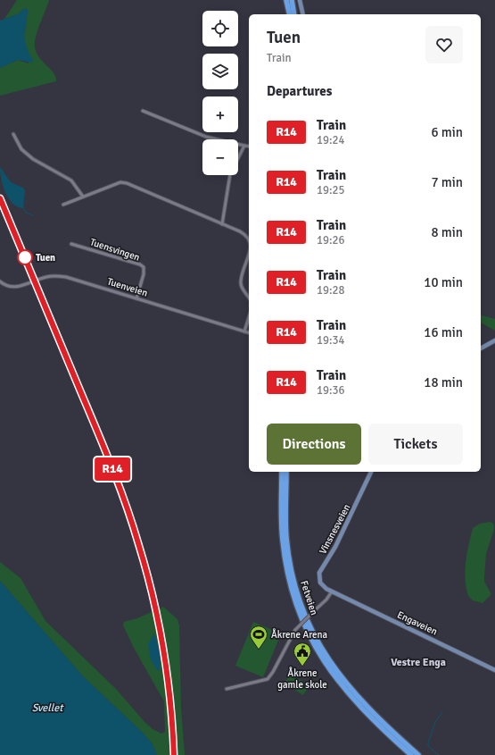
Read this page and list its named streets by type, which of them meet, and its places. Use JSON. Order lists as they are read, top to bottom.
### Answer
{
  "streets": {
    "highway": ["Fetveien"],
    "main road": ["Vinsnesveien", "Engaveien"],
    "street": ["Tuensvingen", "Tuenveien"]
  },
  "crossings": [
    ["Tuensvingen", "Tuenveien"],
    ["Vinsnesveien", "Engaveien"]
  ],
  "districts": ["Vestre Enga"],
  "water": ["Svellet"],
  "places": {
    "other": ["Tuen"],
    "sports": ["Åkrene Arena"],
    "public building": ["Åkrene gamle skole"]
  },
  "page": {
    "on_map": "R14",
    "map_buttons": ["+", "−"],
    "heading": [
      ["Tuen", "Train"],
      "Departures"
    ],
    "list": [
      {
        "mark": "R14",
        "name": "Train",
        "note": "19:24",
        "value": "6 min"
      },
      {
        "mark": "R14",
        "name": "Train",
        "note": "19:25",
        "value": "7 min"
      },
      {
        "mark": "R14",
        "name": "Train",
        "note": "19:26",
        "value": "8 min"
      },
      {
        "mark": "R14",
        "name": "Train",
        "note": "19:28",
        "value": "10 min"
      },
      {
        "mark": "R14",
        "name": "Train",
        "note": "19:34",
        "value": "16 min"
      },
      {
        "mark": "R14",
        "name": "Train",
        "note": "19:36",
        "value": "18 min"
      }
    ],
    "buttons": ["Directions", "Tickets"]
  }
}
